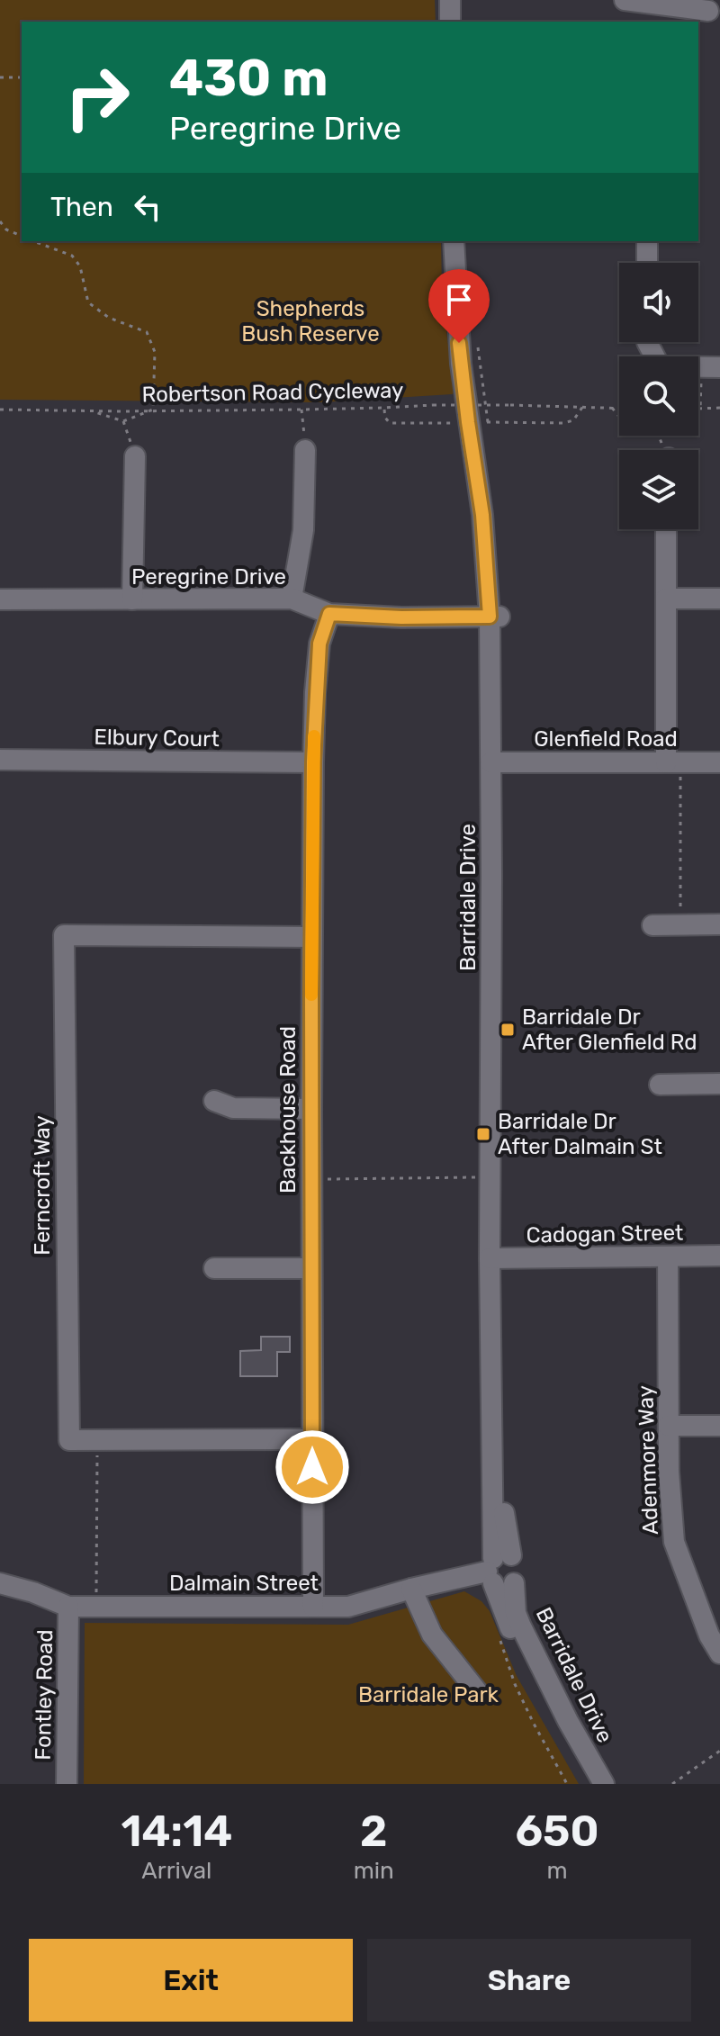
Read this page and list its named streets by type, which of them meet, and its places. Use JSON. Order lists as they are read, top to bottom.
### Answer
{
  "streets": {
    "street": [
      "Peregrine Drive",
      "Elbury Court",
      "Glenfield Road",
      "Barridale Drive",
      "Backhouse Road",
      "Ferncroft Way",
      "Cadogan Street",
      "Adenmore Way",
      "Dalmain Street",
      "Fontley Road"
    ],
    "path": ["Robertson Road Cycleway"]
  },
  "crossings": [
    ["Peregrine Drive", "Barridale Drive"],
    ["Peregrine Drive", "Backhouse Road"],
    ["Elbury Court", "Backhouse Road"],
    ["Glenfield Road", "Barridale Drive"],
    ["Barridale Drive", "Cadogan Street"],
    ["Barridale Drive", "Dalmain Street"],
    ["Backhouse Road", "Ferncroft Way"],
    ["Backhouse Road", "Dalmain Street"],
    ["Cadogan Street", "Adenmore Way"],
    ["Dalmain Street", "Fontley Road"]
  ],
  "parks": ["Shepherds Bush Reserve", "Barridale Park"],
  "places": {
    "transit": ["Barridale Dr After Glenfield Rd", "Barridale Dr After Dalmain St"]
  },
  "page": {
    "turn": ["430 m", "Peregrine Drive"],
    "then": "Then",
    "eta": [
      "14:14",
      "Arrival",
      "2",
      "min",
      "650",
      "m"
    ],
    "buttons": ["Exit", "Share"]
  }
}
